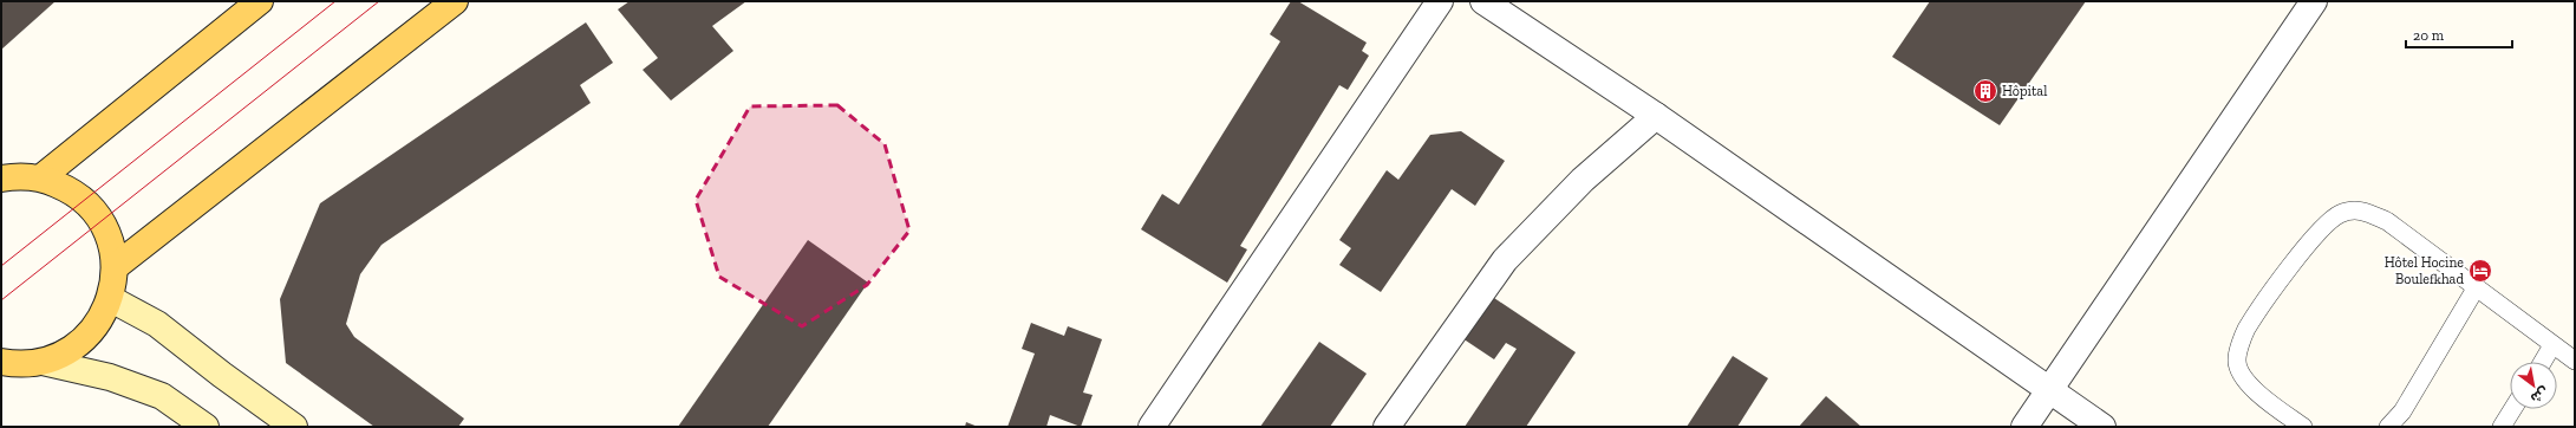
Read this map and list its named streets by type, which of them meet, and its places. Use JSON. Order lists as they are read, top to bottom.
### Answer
{
  "places": {
    "building": ["Hôpital"],
    "hotel": ["Hôtel Hocine Boulefkhad"]
  },
  "scale_bar": "20 m",
  "north": "bottom right"
}
